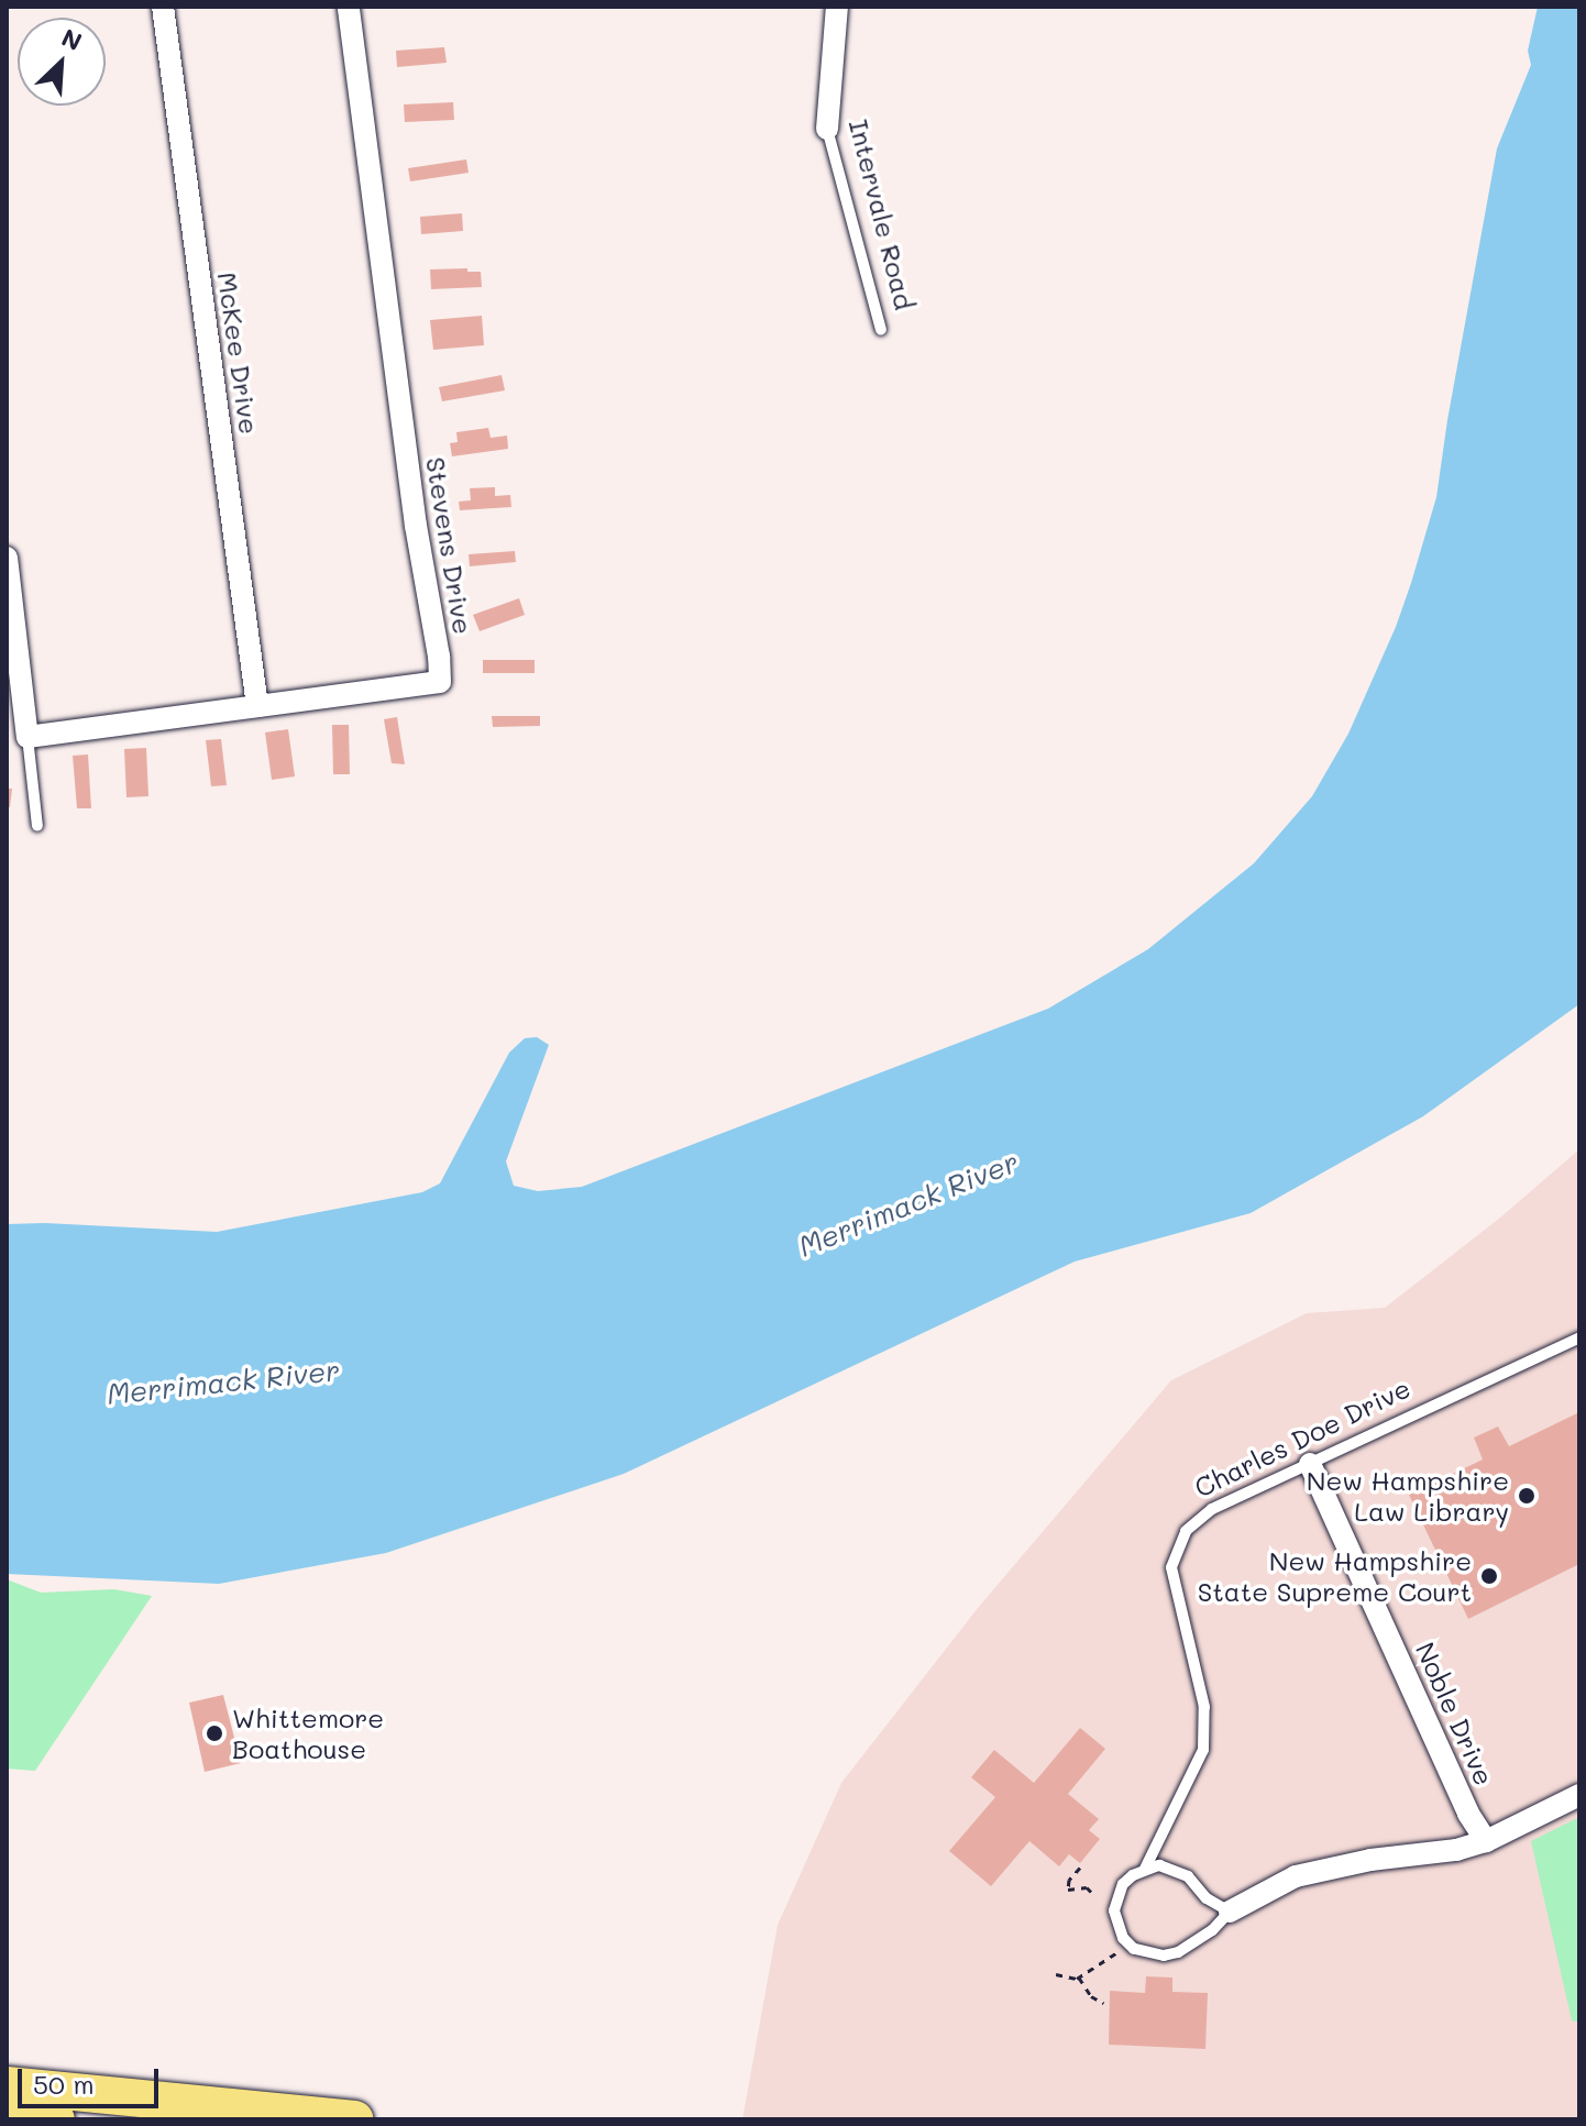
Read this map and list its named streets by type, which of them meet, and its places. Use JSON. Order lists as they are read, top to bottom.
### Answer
{
  "streets": {
    "street": [
      "Intervale Road",
      "McKee Drive",
      "Stevens Drive",
      "Charles Doe Drive",
      "Noble Drive"
    ]
  },
  "crossings": [
    ["McKee Drive", "Stevens Drive"],
    ["Charles Doe Drive", "Noble Drive"]
  ],
  "water": ["Merrimack River"],
  "places": ["New Hampshire Law Library", "New Hampshire State Supreme Court", "Whittemore Boathouse"],
  "scale_bar": "50 m",
  "north": "top right"
}
